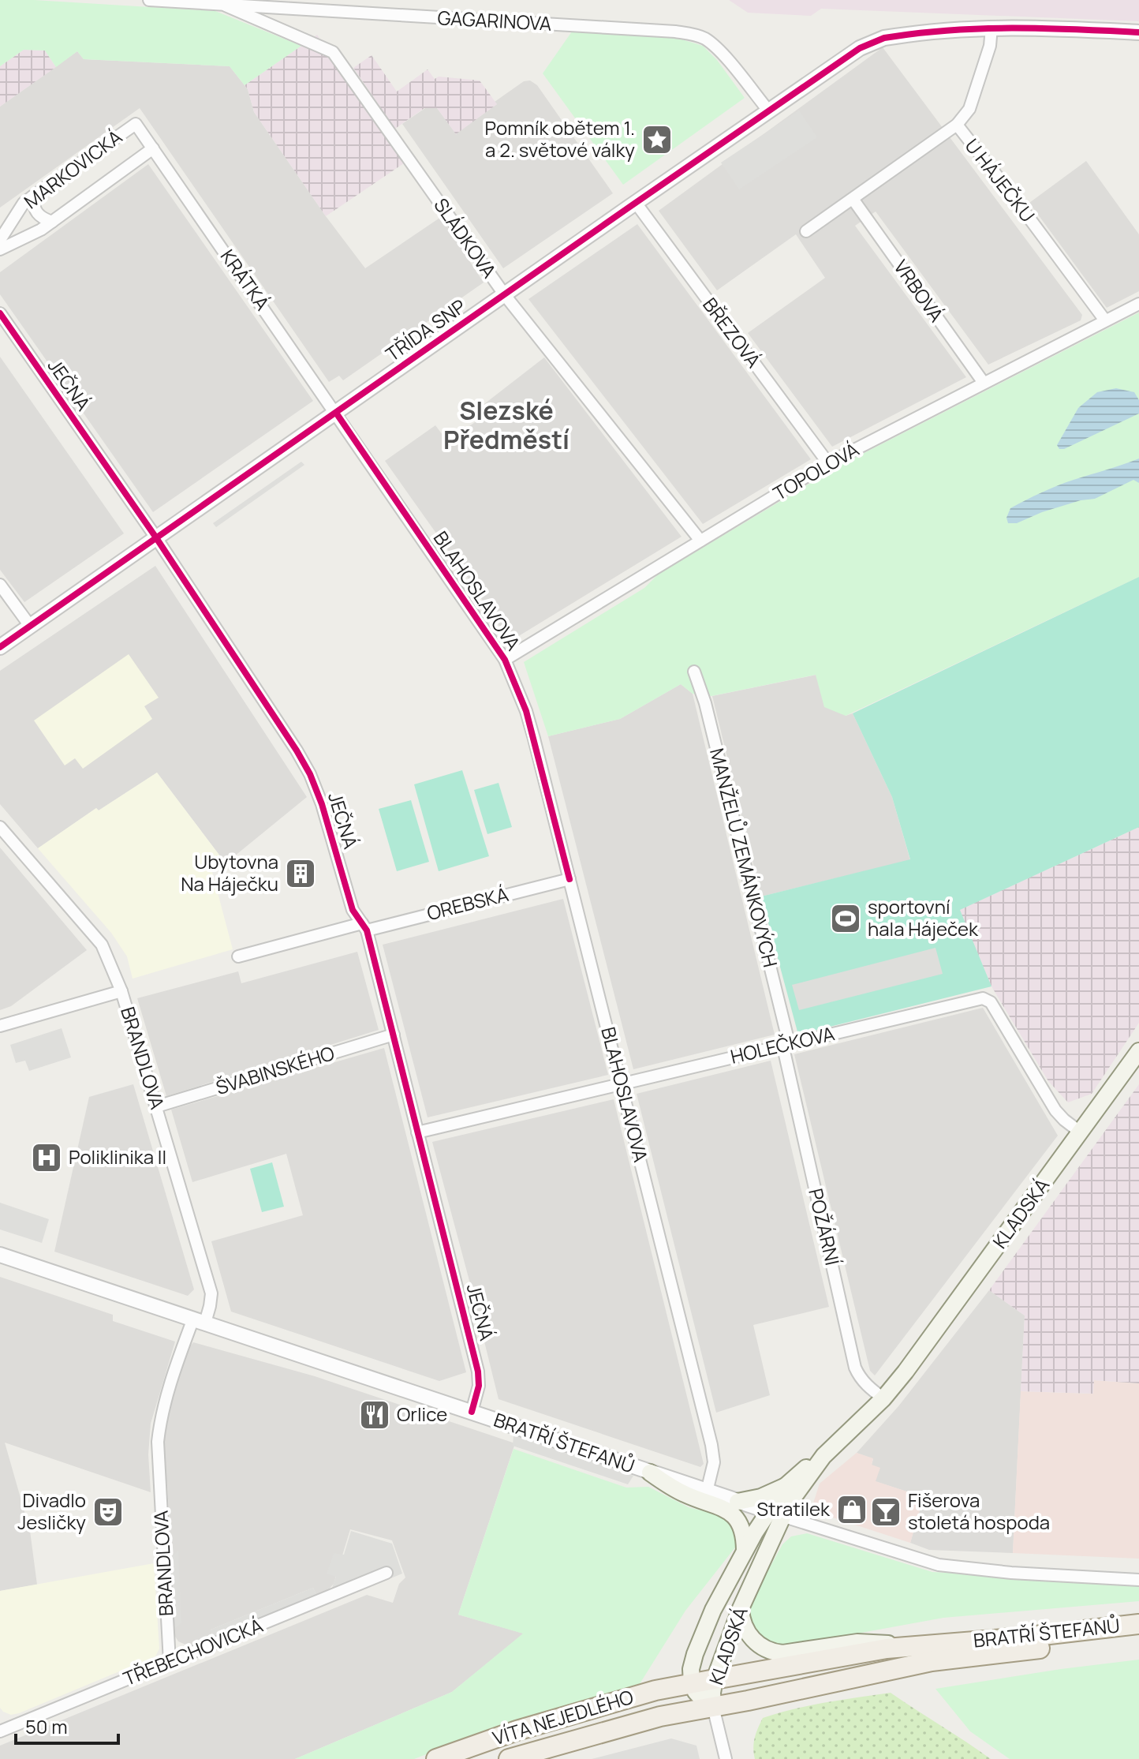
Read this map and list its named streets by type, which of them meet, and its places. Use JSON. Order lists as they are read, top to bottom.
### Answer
{
  "streets": {
    "main road": ["KLADSKÁ", "BRATŘÍ ŠTEFANŮ", "VÍTA NEJEDLÉHO"],
    "street": [
      "GAGARINOVA",
      "MARKOVICKÁ",
      "U HÁJEČKU",
      "SLÁDKOVA",
      "KRÁTKÁ",
      "VRBOVÁ",
      "TŘÍDA SNP",
      "BŘEZOVÁ",
      "JEČNÁ",
      "TOPOLOVÁ",
      "BLAHOSLAVOVA",
      "MANŽELŮ ZEMÁNKOVÝCH",
      "OREBSKÁ",
      "HOLEČKOVA",
      "BRANDLOVA",
      "ŠVABINSKÉHO",
      "POŽÁRNÍ",
      "TŘEBECHOVICKÁ"
    ]
  },
  "crossings": [
    ["GAGARINOVA", "SLÁDKOVA"],
    ["GAGARINOVA", "TŘÍDA SNP"],
    ["MARKOVICKÁ", "KRÁTKÁ"],
    ["U HÁJEČKU", "TŘÍDA SNP"],
    ["U HÁJEČKU", "TOPOLOVÁ"],
    ["SLÁDKOVA", "TŘÍDA SNP"],
    ["SLÁDKOVA", "TOPOLOVÁ"],
    ["KRÁTKÁ", "TŘÍDA SNP"],
    ["KRÁTKÁ", "BLAHOSLAVOVA"],
    ["VRBOVÁ", "TOPOLOVÁ"],
    ["TŘÍDA SNP", "BŘEZOVÁ"],
    ["TŘÍDA SNP", "JEČNÁ"],
    ["TŘÍDA SNP", "BLAHOSLAVOVA"],
    ["BŘEZOVÁ", "TOPOLOVÁ"],
    ["JEČNÁ", "OREBSKÁ"],
    ["JEČNÁ", "HOLEČKOVA"],
    ["JEČNÁ", "ŠVABINSKÉHO"],
    ["JEČNÁ", "BRATŘÍ ŠTEFANŮ"],
    ["TOPOLOVÁ", "BLAHOSLAVOVA"],
    ["BLAHOSLAVOVA", "OREBSKÁ"],
    ["BLAHOSLAVOVA", "HOLEČKOVA"],
    ["BLAHOSLAVOVA", "BRATŘÍ ŠTEFANŮ"],
    ["MANŽELŮ ZEMÁNKOVÝCH", "HOLEČKOVA"],
    ["MANŽELŮ ZEMÁNKOVÝCH", "POŽÁRNÍ"],
    ["HOLEČKOVA", "KLADSKÁ"],
    ["HOLEČKOVA", "POŽÁRNÍ"],
    ["BRANDLOVA", "ŠVABINSKÉHO"],
    ["BRANDLOVA", "BRATŘÍ ŠTEFANŮ"],
    ["BRANDLOVA", "TŘEBECHOVICKÁ"],
    ["KLADSKÁ", "POŽÁRNÍ"],
    ["KLADSKÁ", "BRATŘÍ ŠTEFANŮ"],
    ["KLADSKÁ", "VÍTA NEJEDLÉHO"],
    ["BRATŘÍ ŠTEFANŮ", "VÍTA NEJEDLÉHO"]
  ],
  "districts": ["Slezské Předměstí"],
  "places": {
    "place": ["Pomník obětem 1. a 2. světové války"],
    "building": ["Ubytovna Na Háječku"],
    "sports": ["sportovní hala Háječek"],
    "hospital": ["Poliklinika II"],
    "restaurant": ["Orlice"],
    "shop": ["Stratilek"],
    "theatre": ["Divadlo Jesličky"],
    "bar": ["Fišerova stoletá hospoda"]
  },
  "scale_bar": "50 m"
}
